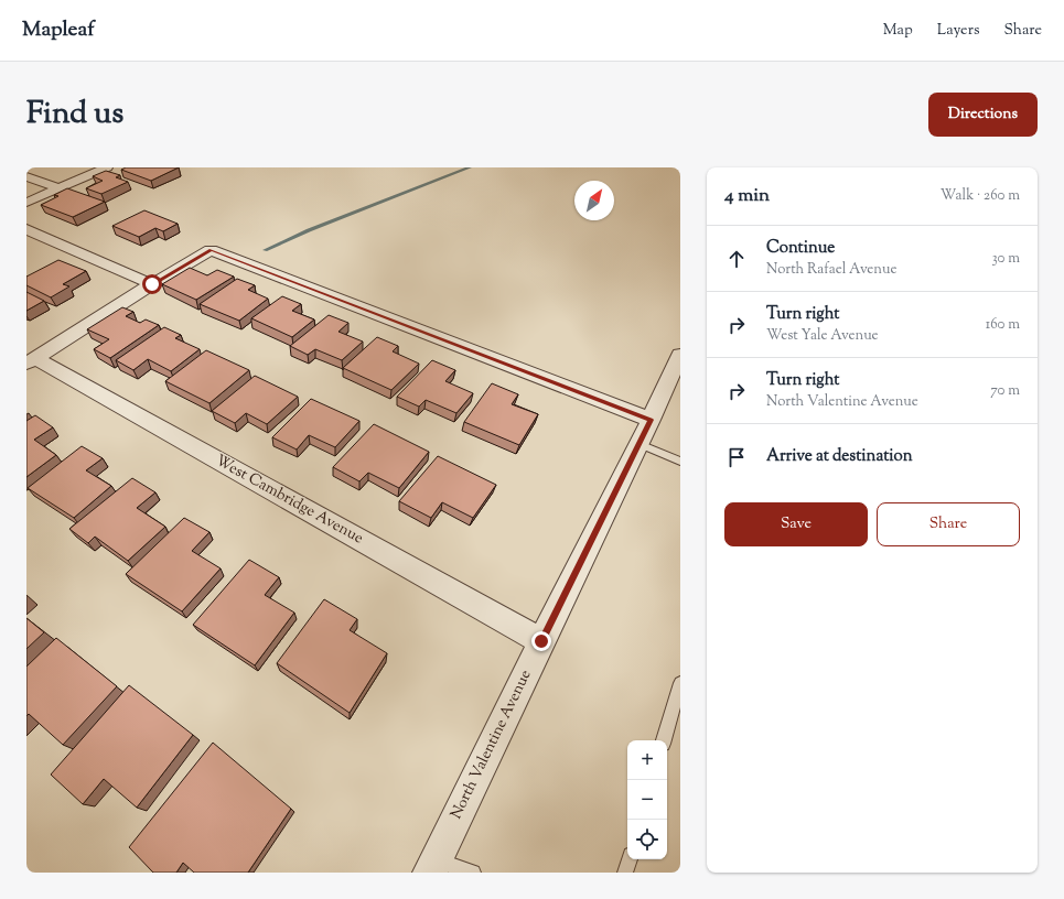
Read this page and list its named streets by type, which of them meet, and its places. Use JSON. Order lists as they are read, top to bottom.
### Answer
{
  "streets": {
    "street": ["West Cambridge Avenue", "North Valentine Avenue"]
  },
  "crossings": [
    ["West Cambridge Avenue", "North Valentine Avenue"]
  ],
  "north": "top right",
  "page": {
    "header": "Mapleaf",
    "nav": ["Map", "Layers", "Share"],
    "title": "Find us",
    "buttons": [
      "Directions",
      ["Save", "Share"]
    ],
    "heading": ["4 min", "Walk · 260 m"],
    "list": [
      ["Continue", "North Rafael Avenue", "30 m"],
      ["Turn right", "West Yale Avenue", "160 m"],
      ["Turn right", "North Valentine Avenue", "70 m"],
      "Arrive at destination"
    ],
    "map_buttons": ["+", "−"]
  }
}
